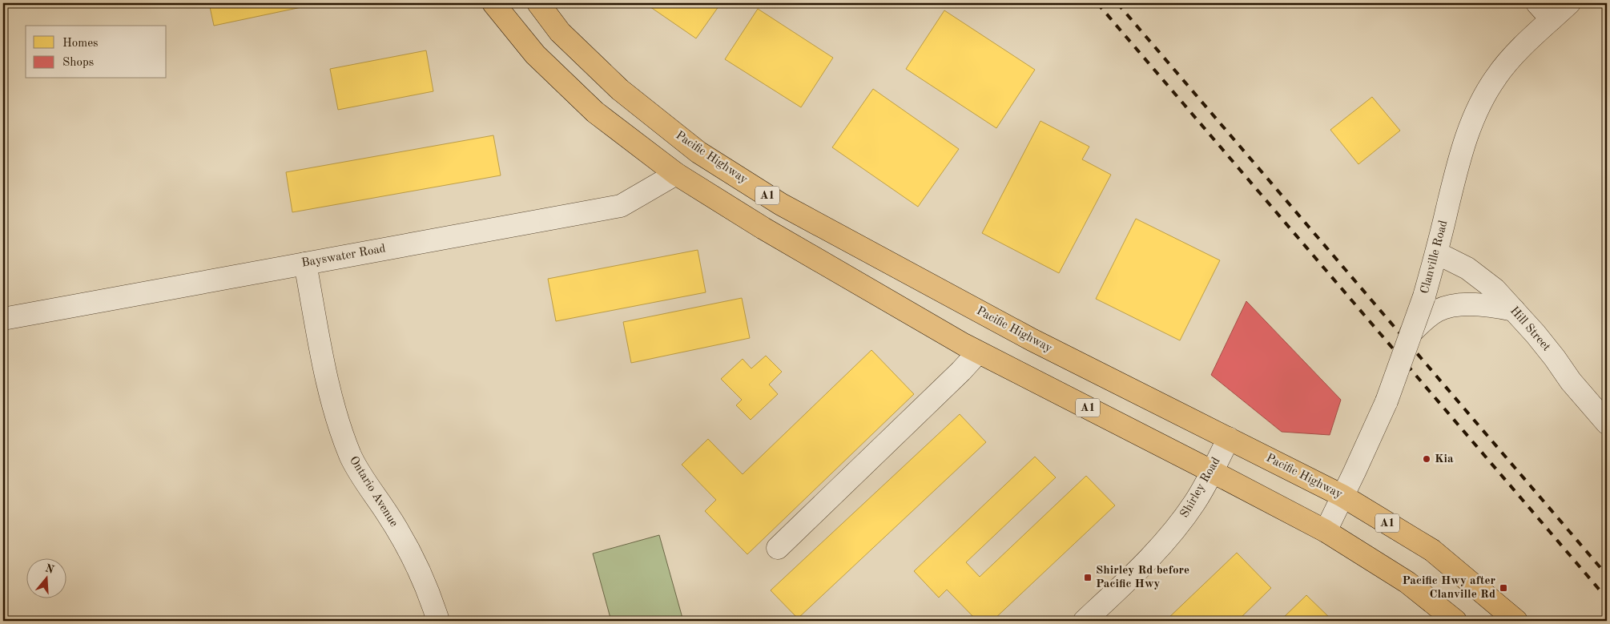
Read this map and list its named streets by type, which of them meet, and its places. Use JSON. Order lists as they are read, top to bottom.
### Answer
{
  "streets": {
    "highway": ["Pacific Highway", "A1"],
    "street": [
      "Bayswater Road",
      "Clanville Road",
      "Hill Street",
      "Shirley Road",
      "Ontario Avenue"
    ]
  },
  "crossings": [
    ["Pacific Highway", "Clanville Road"],
    ["Pacific Highway", "Shirley Road"],
    ["A1", "Bayswater Road"],
    ["A1", "Clanville Road"],
    ["A1", "Shirley Road"],
    ["Bayswater Road", "Ontario Avenue"],
    ["Clanville Road", "Hill Street"]
  ],
  "places": {
    "other": ["Kia"],
    "transit": ["Shirley Rd before Pacific Hwy", "Pacific Hwy after Clanville Rd"]
  },
  "legend": ["Homes", "Shops"],
  "north": "top"
}
